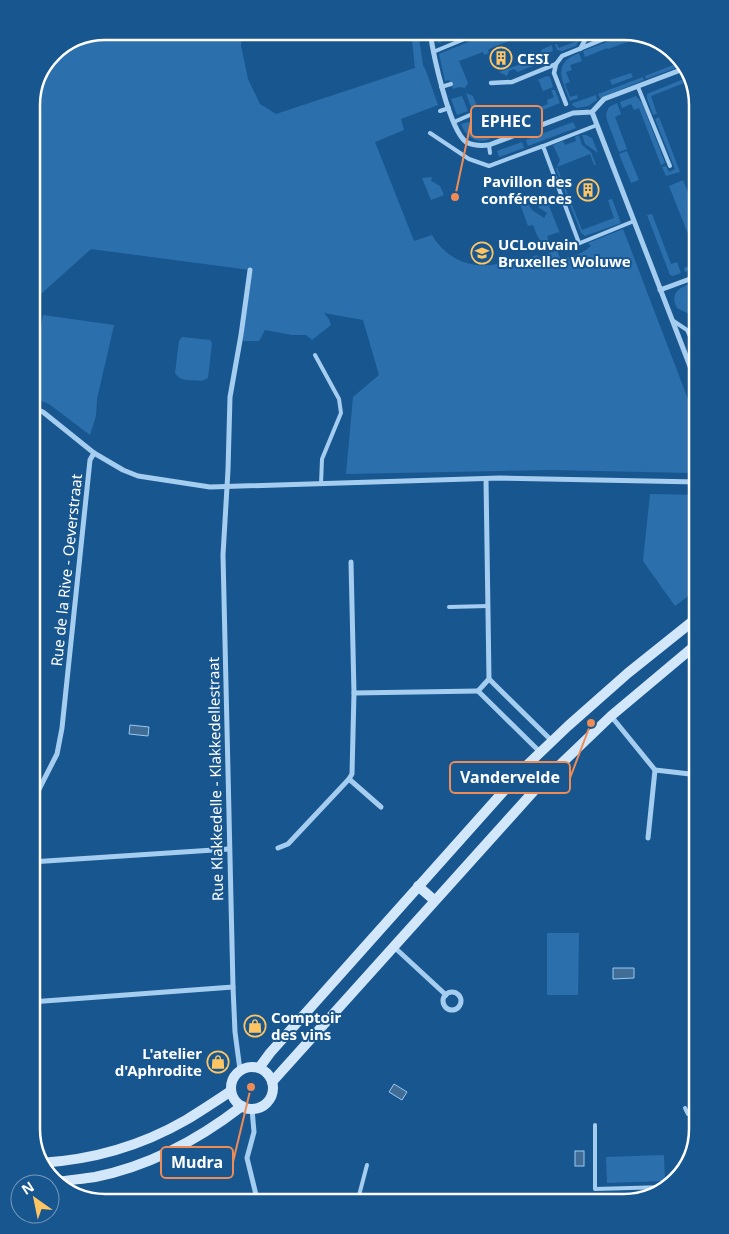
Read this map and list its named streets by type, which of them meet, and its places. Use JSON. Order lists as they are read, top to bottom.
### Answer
{
  "streets": {
    "street": ["Rue de la Rive - Oeverstraat", "Rue Klakkedelle - Klakkedellestraat"]
  },
  "places": {
    "building": ["CESI", "Pavillon des conférences"],
    "other": ["EPHEC", "Vandervelde", "Mudra"],
    "school or university": ["UCLouvain Bruxelles Woluwe"],
    "shop": ["Comptoir des vins", "L'atelier d'Aphrodite"]
  },
  "north": "top left"
}
